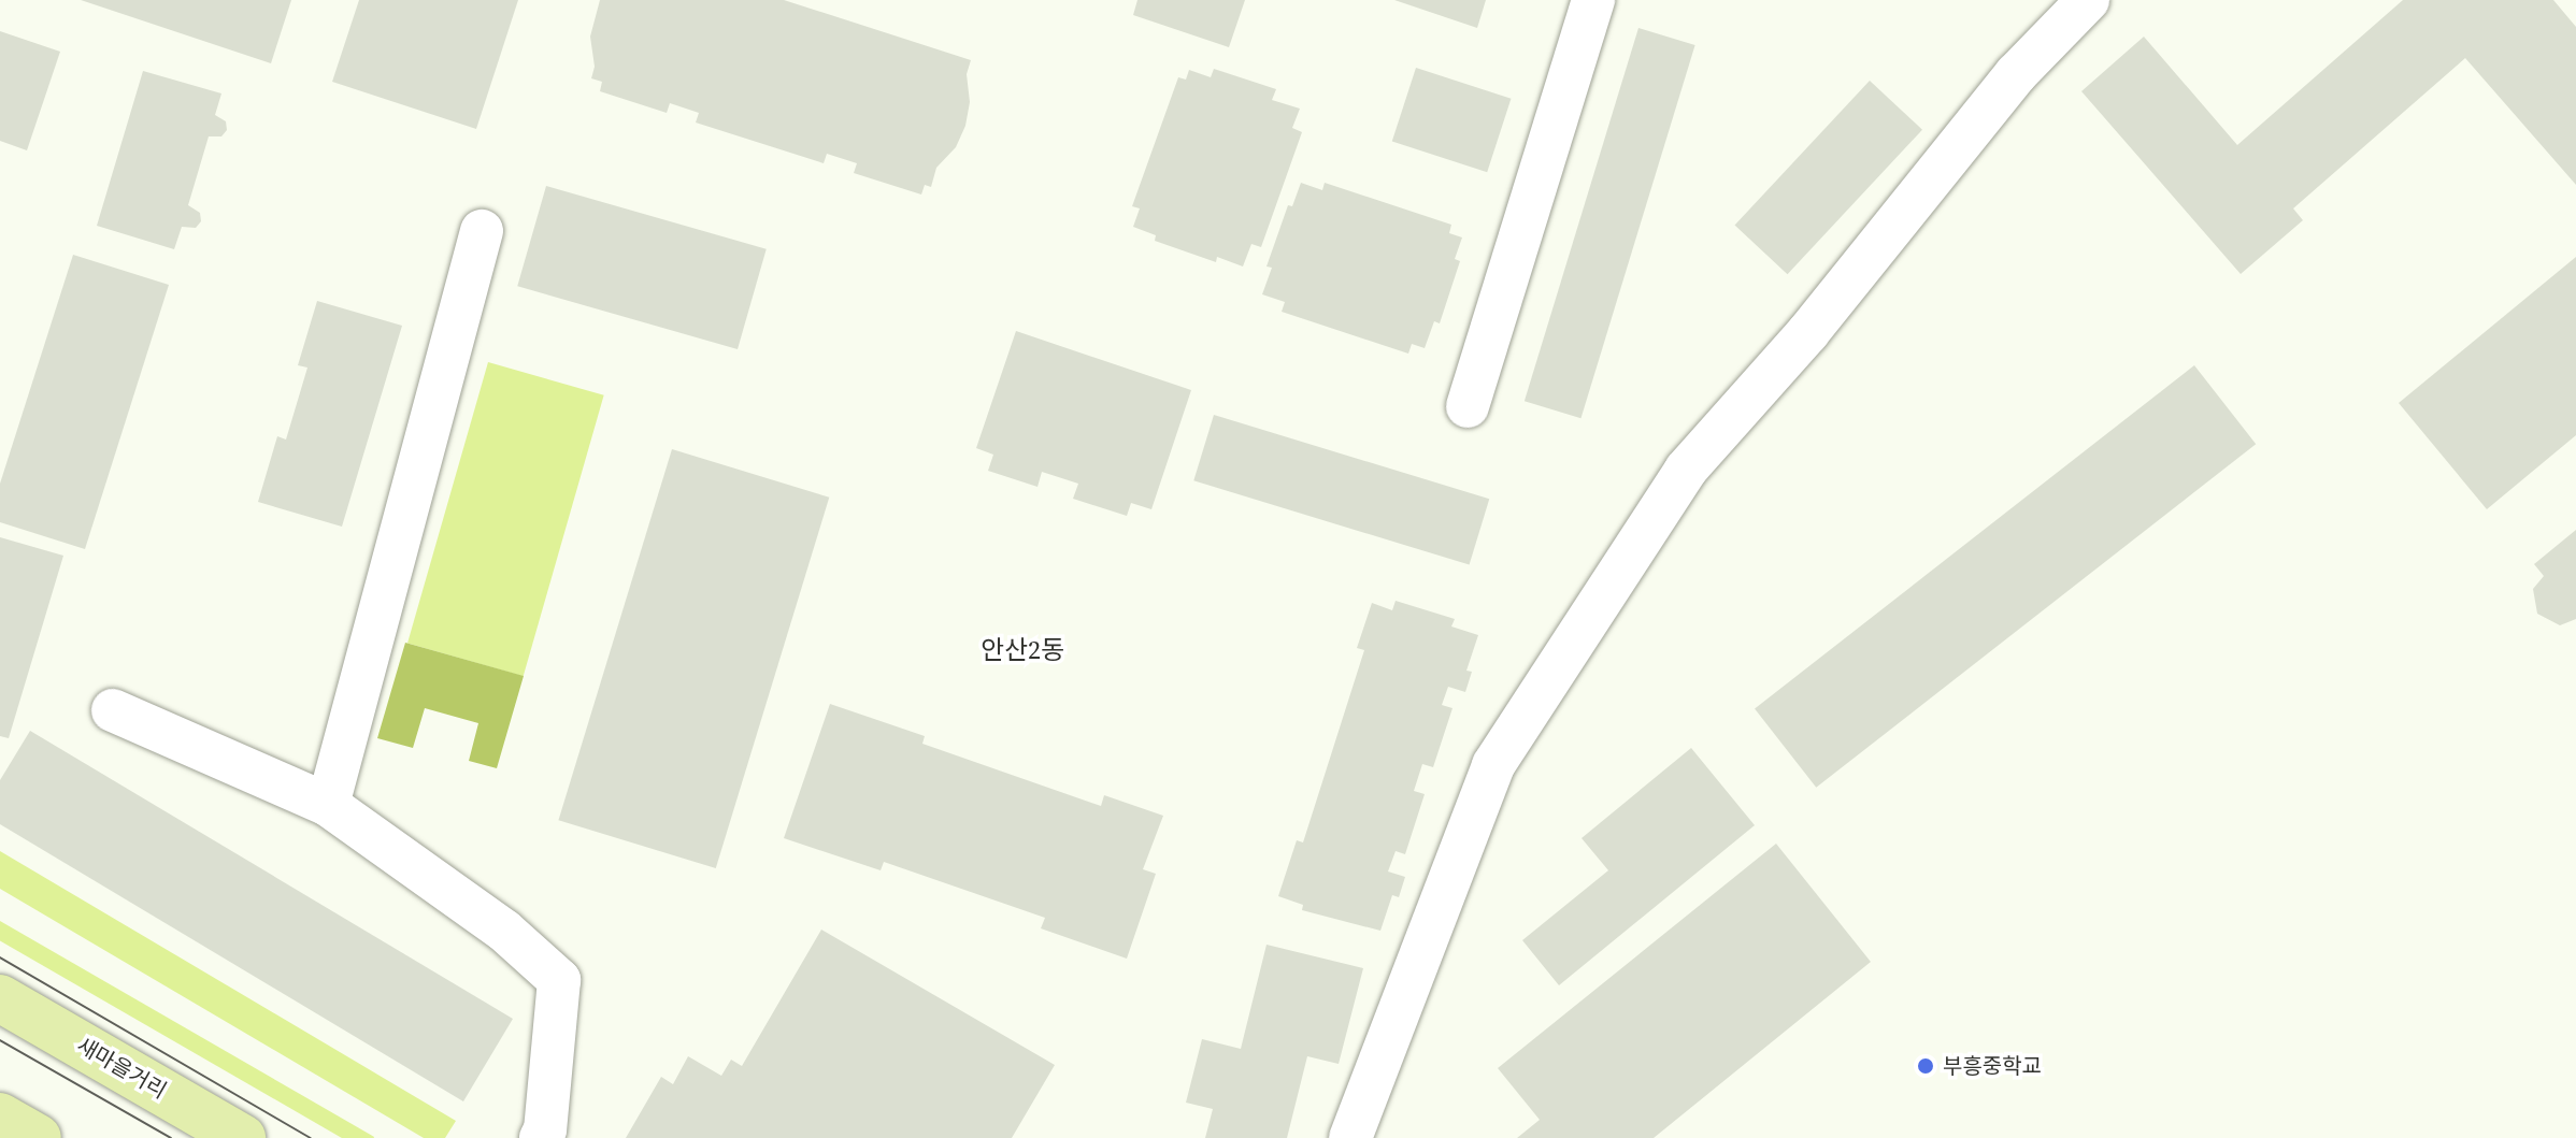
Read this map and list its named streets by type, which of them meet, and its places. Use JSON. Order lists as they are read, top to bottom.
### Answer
{
  "streets": {
    "main road": ["새마을거리"]
  },
  "districts": ["안산2동"],
  "places": ["부흥중학교"]
}
